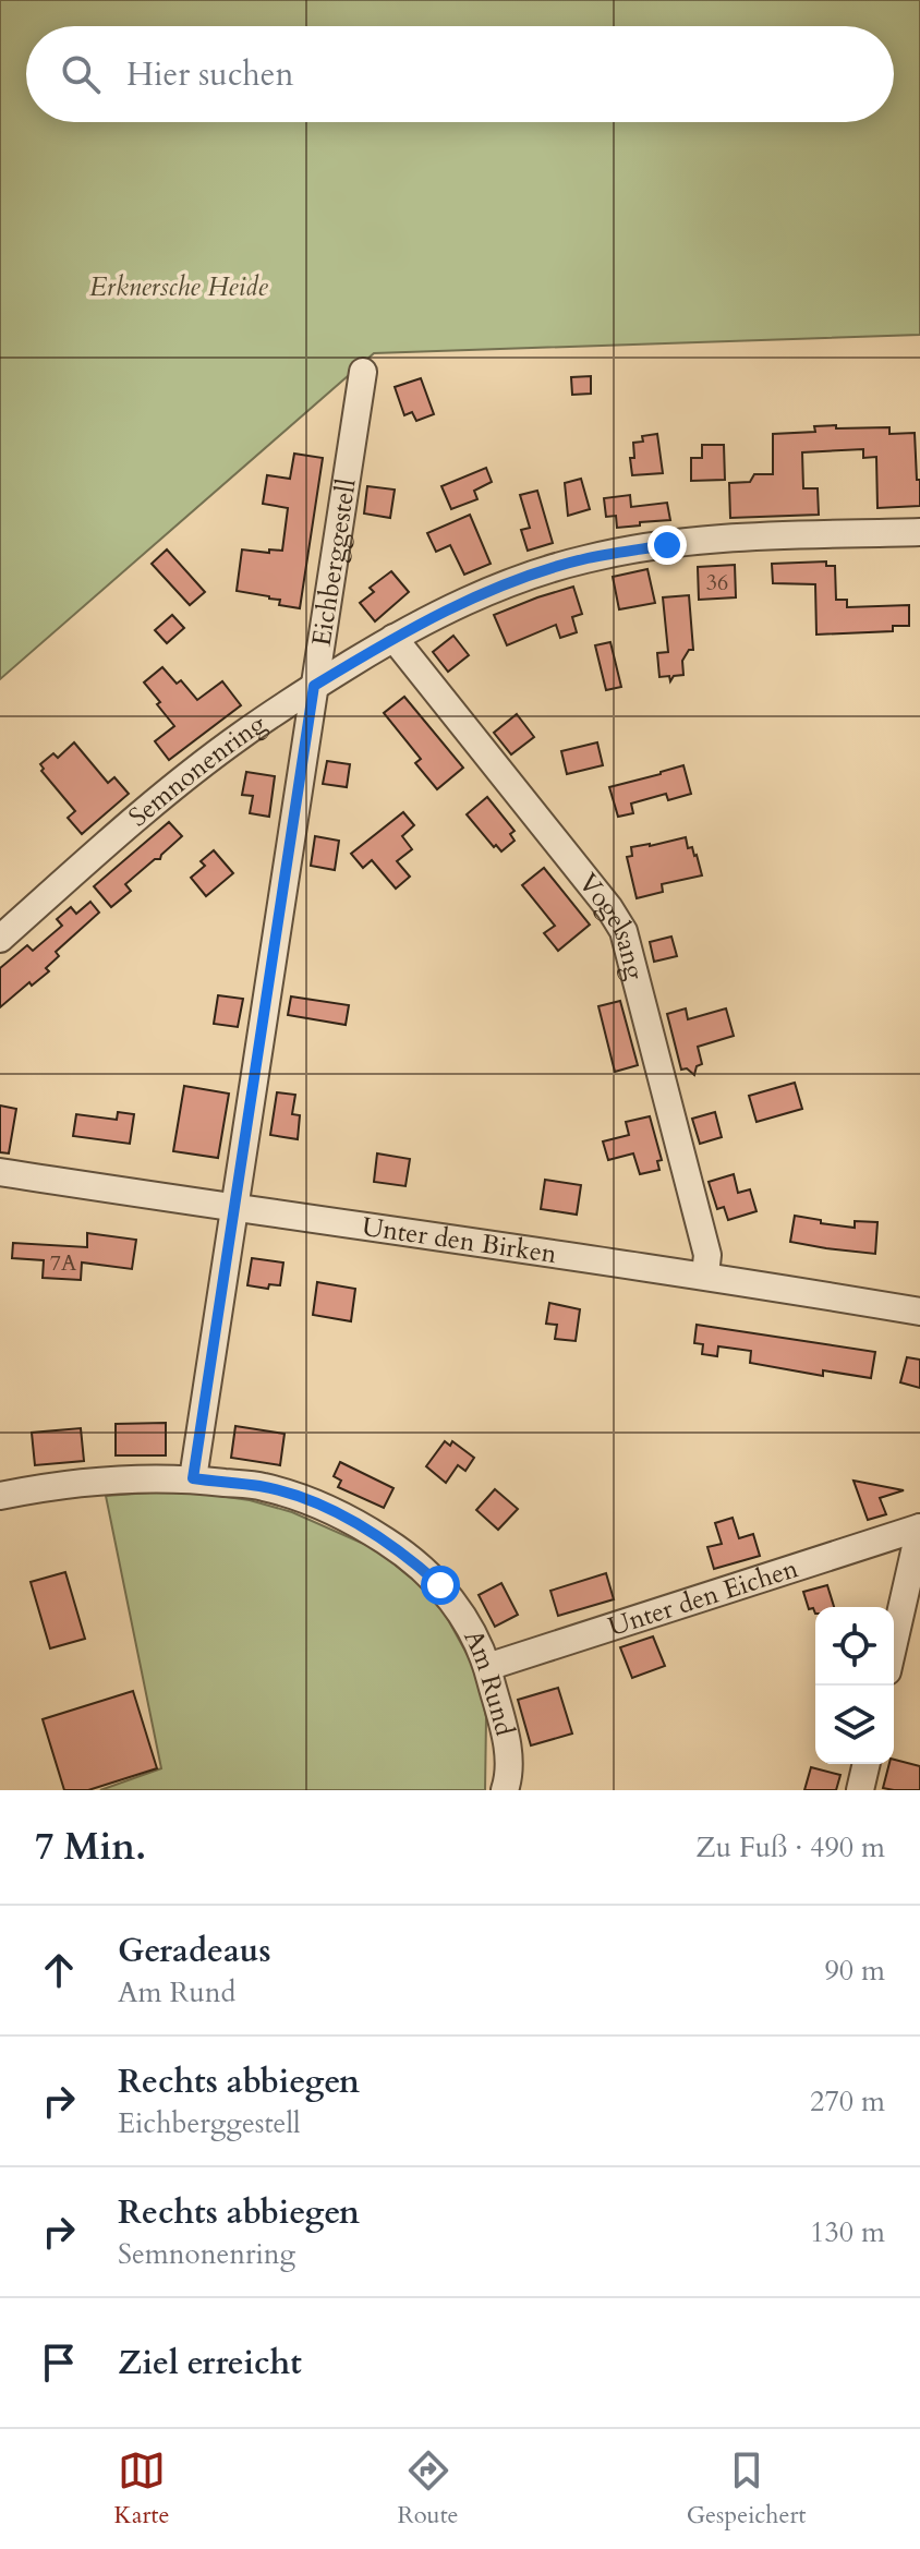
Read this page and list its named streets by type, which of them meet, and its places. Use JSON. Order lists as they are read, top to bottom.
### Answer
{
  "streets": {
    "street": [
      "Eichberggestell",
      "Semnonenring",
      "Vogelsang",
      "Unter den Birken",
      "Unter den Eichen",
      "Am Rund"
    ]
  },
  "crossings": [
    ["Eichberggestell", "Semnonenring"],
    ["Eichberggestell", "Unter den Birken"],
    ["Eichberggestell", "Am Rund"],
    ["Semnonenring", "Vogelsang"],
    ["Vogelsang", "Unter den Birken"],
    ["Unter den Eichen", "Am Rund"]
  ],
  "parks": ["Erknersche Heide"],
  "house_numbers": ["36", "7A"],
  "page": {
    "search": "Hier suchen",
    "heading": ["7 Min.", "Zu Fuß · 490 m"],
    "list": [
      ["Geradeaus", "Am Rund", "90 m"],
      ["Rechts abbiegen", "Eichberggestell", "270 m"],
      ["Rechts abbiegen", "Semnonenring", "130 m"],
      "Ziel erreicht"
    ],
    "nav": ["Karte", "Route", "Gespeichert"]
  }
}
